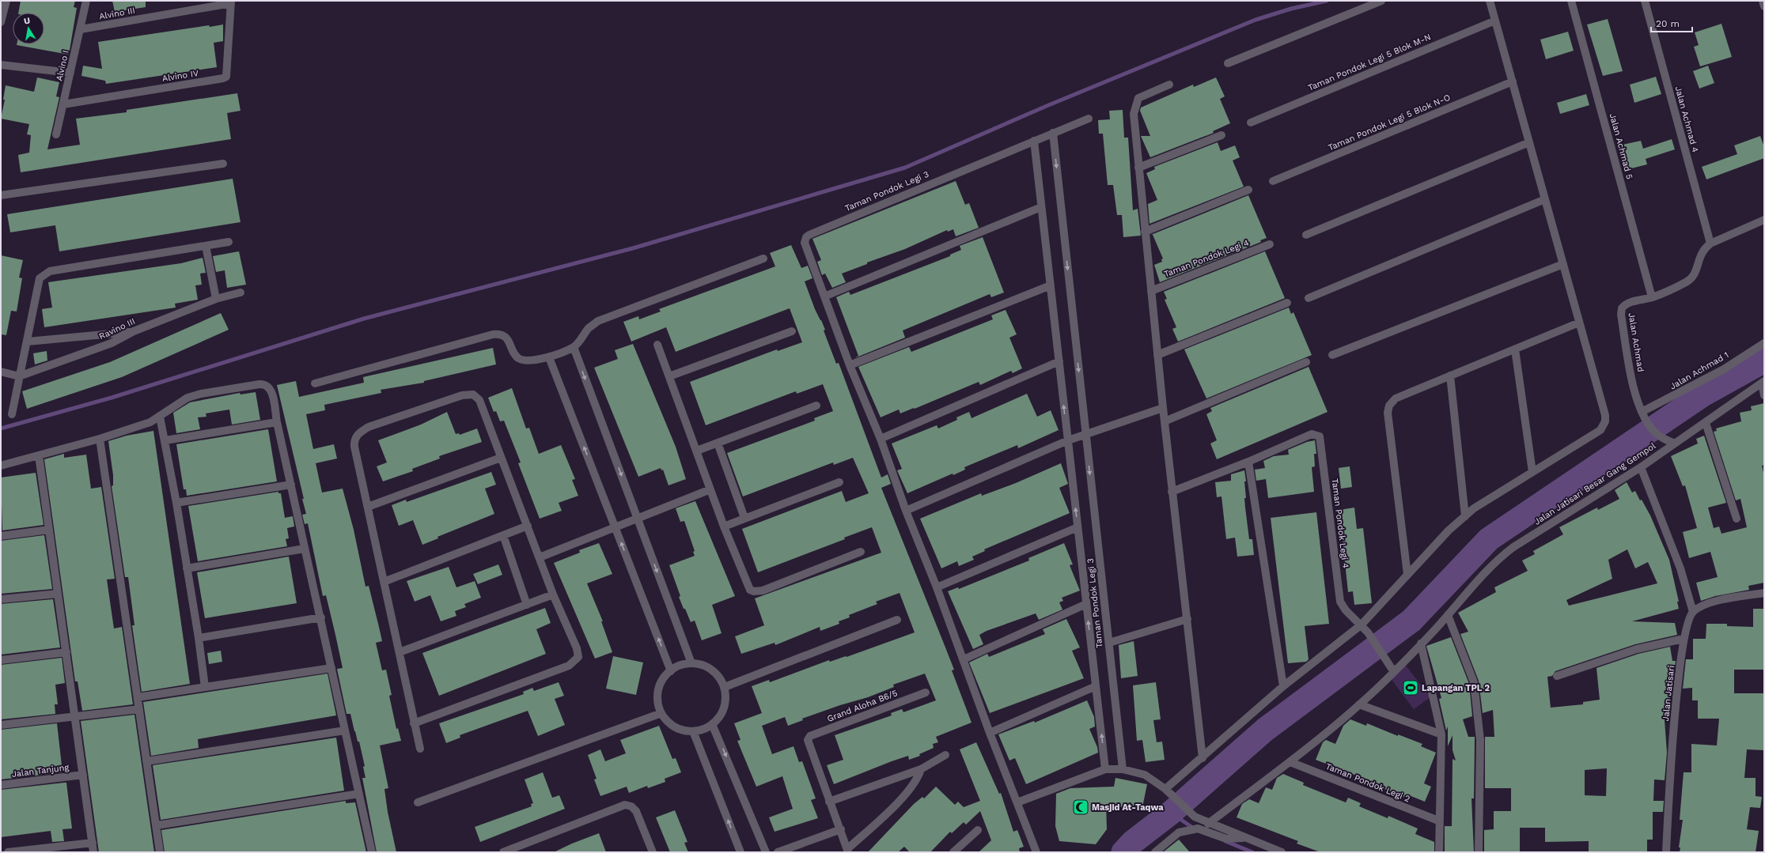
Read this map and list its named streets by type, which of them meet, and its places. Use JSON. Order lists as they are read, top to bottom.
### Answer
{
  "streets": {
    "street": [
      "Alvino III",
      "Taman Pondok Legi 5 Blok M-N",
      "Alvino I",
      "Alvino IV",
      "Jalan Achmad 4",
      "Taman Pondok Legi 5 Blok N-O",
      "Jalan Achmad 5",
      "Taman Pondok Legi 3",
      "Taman Pondok Legi 4",
      "Ravino III",
      "Jalan Achmad",
      "Jalan Achmad 1",
      "Jalan Jatisari Besar Gang Gempol",
      "Jalan Jatisari",
      "Grand Aloha B6/5",
      "Jalan Tanjung",
      "Taman Pondok Legi 2"
    ]
  },
  "crossings": [
    ["Alvino III", "Alvino I"],
    ["Alvino III", "Alvino IV"],
    ["Alvino I", "Alvino IV"],
    ["Jalan Achmad 4", "Jalan Achmad"],
    ["Jalan Achmad 5", "Jalan Achmad"],
    ["Jalan Achmad", "Jalan Achmad 1"],
    ["Jalan Achmad", "Jalan Jatisari Besar Gang Gempol"]
  ],
  "places": {
    "sports": ["Lapangan TPL 2"],
    "mosque": ["Masjid At-Taqwa"]
  },
  "scale_bar": "20 m",
  "north": "top"
}
